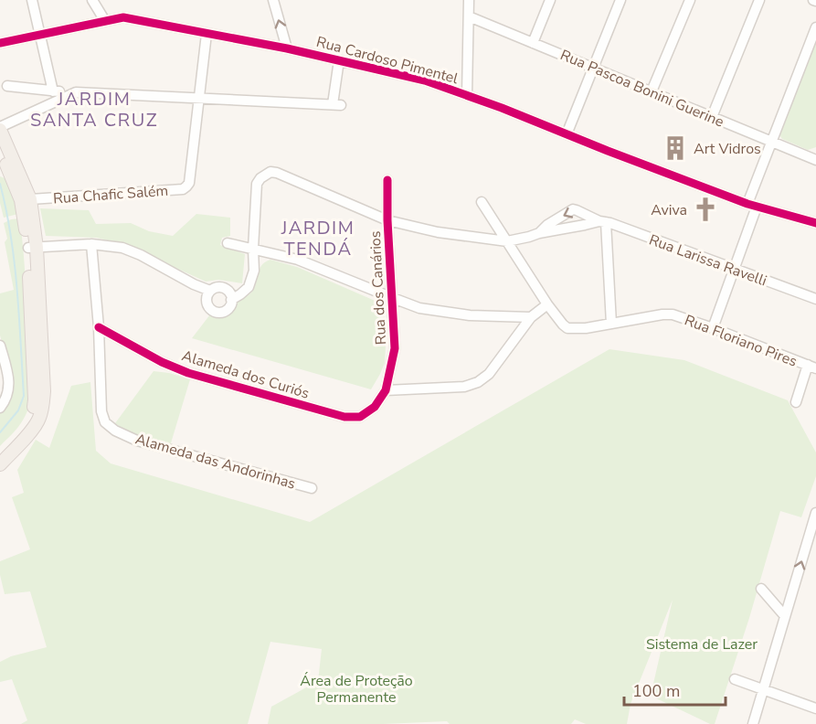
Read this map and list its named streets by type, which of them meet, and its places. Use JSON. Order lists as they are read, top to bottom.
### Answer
{
  "streets": {
    "street": [
      "Rua Cardoso Pimentel",
      "Rua Pascoa Bonini Guerine",
      "Rua Chafic Salém",
      "Rua Larissa Ravelli",
      "Rua dos Canários",
      "Rua Floriano Pires",
      "Alameda dos Curiós",
      "Alameda das Andorinhas"
    ]
  },
  "crossings": [
    ["Rua dos Canários", "Alameda dos Curiós"],
    ["Alameda dos Curiós", "Alameda das Andorinhas"]
  ],
  "districts": ["JARDIM SANTA CRUZ", "JARDIM TENDÁ"],
  "parks": ["Sistema de Lazer", "Área de Proteção Permanente"],
  "places": {
    "building": ["Art Vidros"],
    "church": ["Aviva"]
  },
  "scale_bar": "100 m"
}
